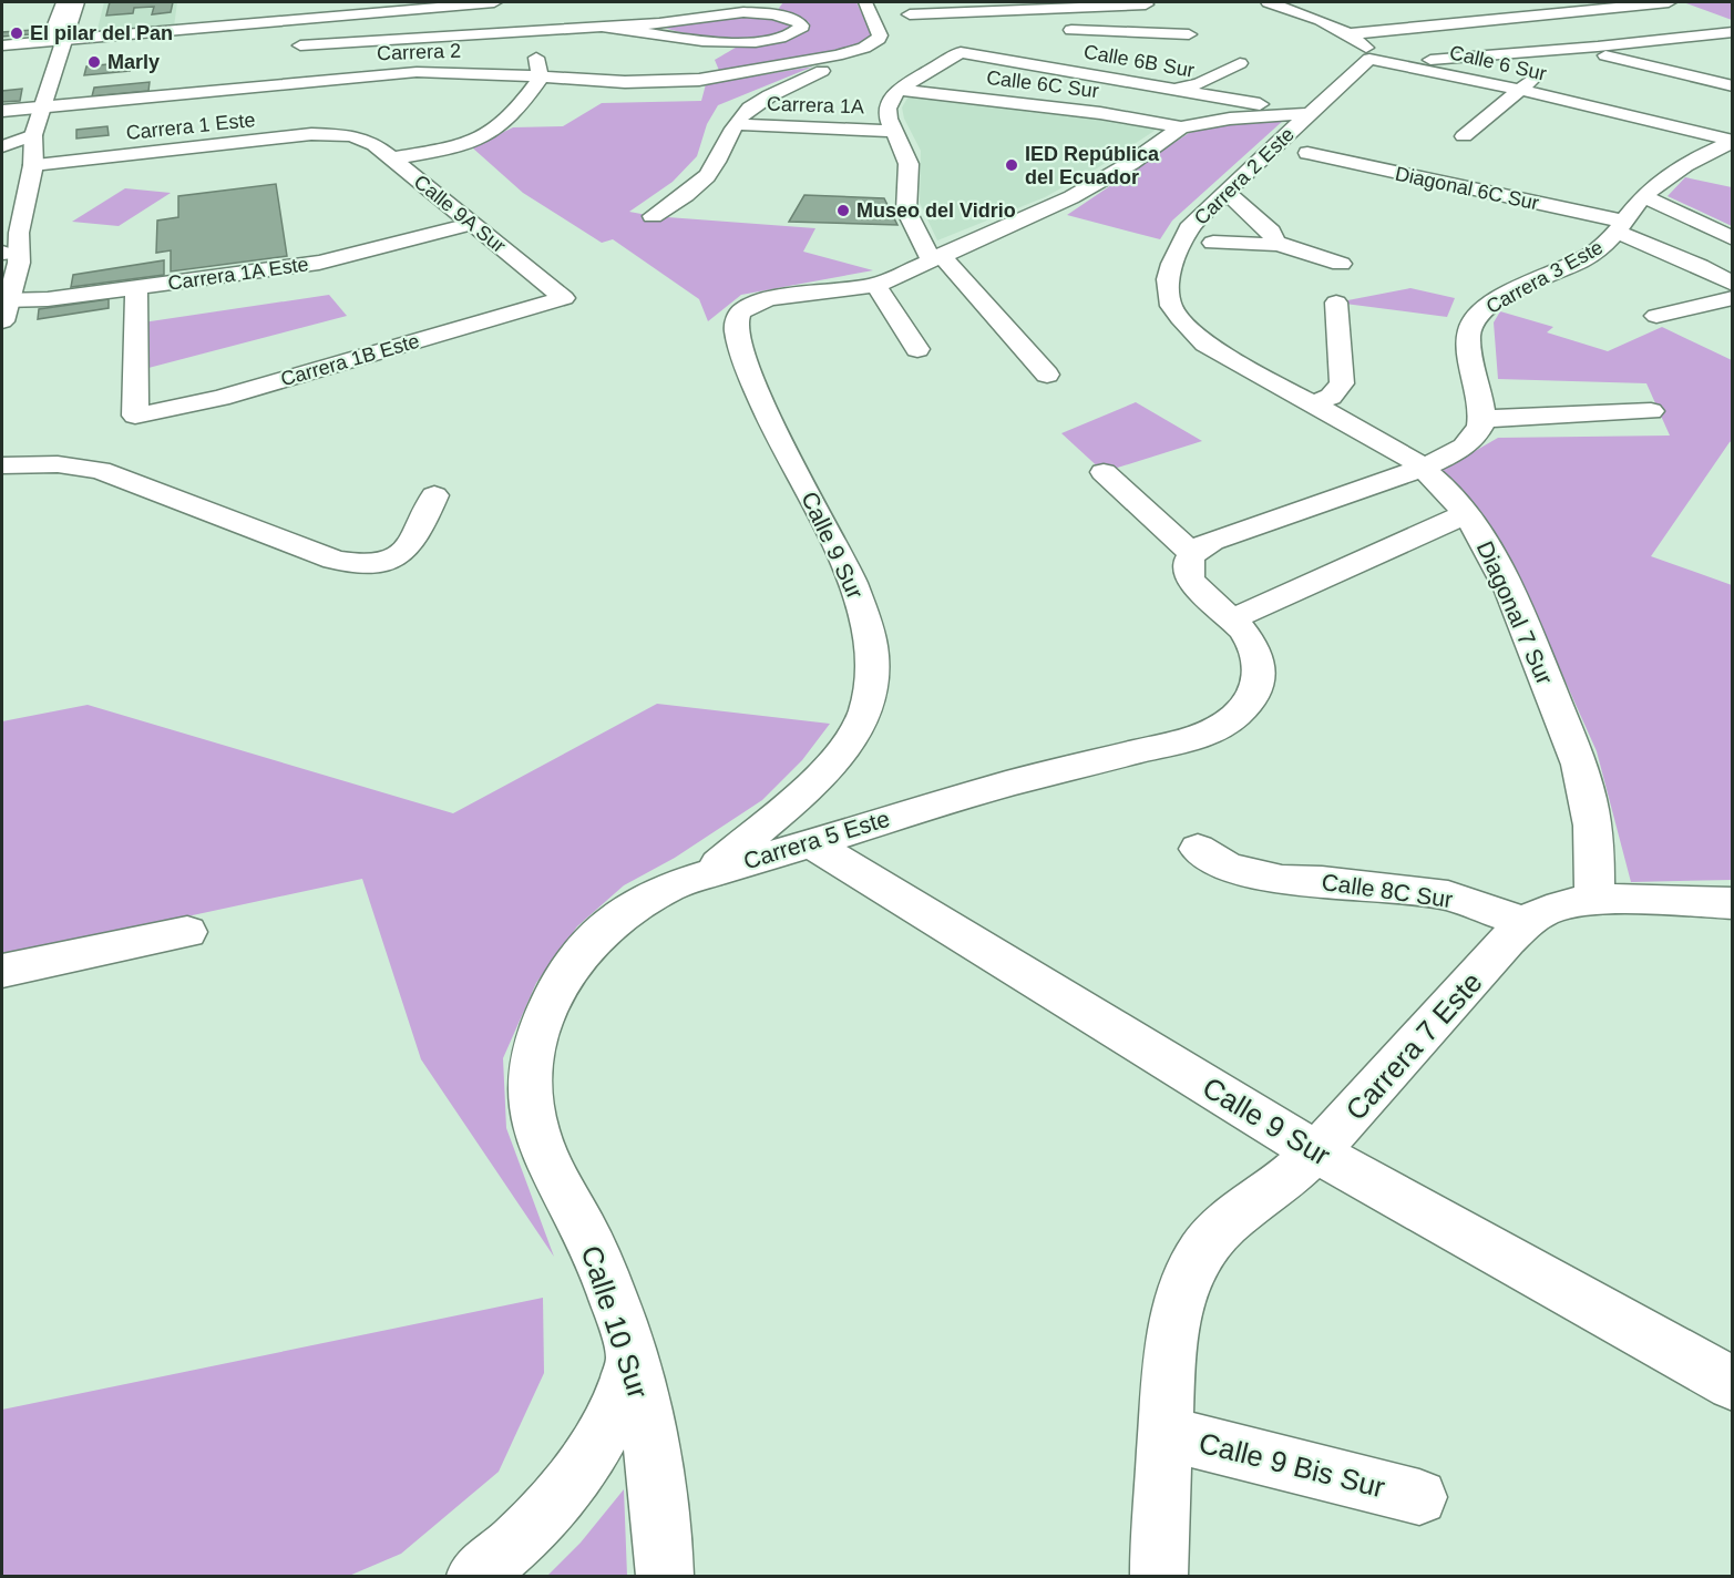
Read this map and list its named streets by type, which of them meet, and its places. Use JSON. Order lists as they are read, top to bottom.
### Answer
{
  "streets": {
    "street": [
      "Carrera 2",
      "Calle 6B Sur",
      "Calle 6 Sur",
      "Calle 6C Sur",
      "Carrera 1A",
      "Carrera 1 Este",
      "Carrera 2 Este",
      "Diagonal 6C Sur",
      "Calle 9A Sur",
      "Carrera 1A Este",
      "Carrera 3 Este",
      "Carrera 1B Este",
      "Calle 9 Sur",
      "Diagonal 7 Sur",
      "Carrera 5 Este",
      "Calle 8C Sur",
      "Carrera 7 Este",
      "Calle 10 Sur",
      "Calle 9 Bis Sur"
    ]
  },
  "crossings": [
    ["Calle 6B Sur", "Carrera 1A"],
    ["Calle 6B Sur", "Carrera 2 Este"],
    ["Calle 6 Sur", "Carrera 2 Este"],
    ["Calle 6 Sur", "Carrera 3 Este"],
    ["Calle 6C Sur", "Carrera 1A"],
    ["Carrera 1 Este", "Calle 9A Sur"],
    ["Carrera 2 Este", "Diagonal 7 Sur"],
    ["Diagonal 6C Sur", "Carrera 3 Este"],
    ["Calle 9A Sur", "Carrera 1A Este"],
    ["Calle 9A Sur", "Carrera 1B Este"],
    ["Carrera 1A Este", "Carrera 1B Este"],
    ["Calle 9 Sur", "Carrera 5 Este"],
    ["Calle 9 Sur", "Carrera 7 Este"],
    ["Carrera 5 Este", "Calle 10 Sur"],
    ["Calle 8C Sur", "Carrera 7 Este"],
    ["Carrera 7 Este", "Calle 9 Bis Sur"]
  ],
  "places": [
    "El pilar del Pan",
    "Marly",
    "IED República del Ecuador",
    "Museo del Vidrio"
  ]
}
